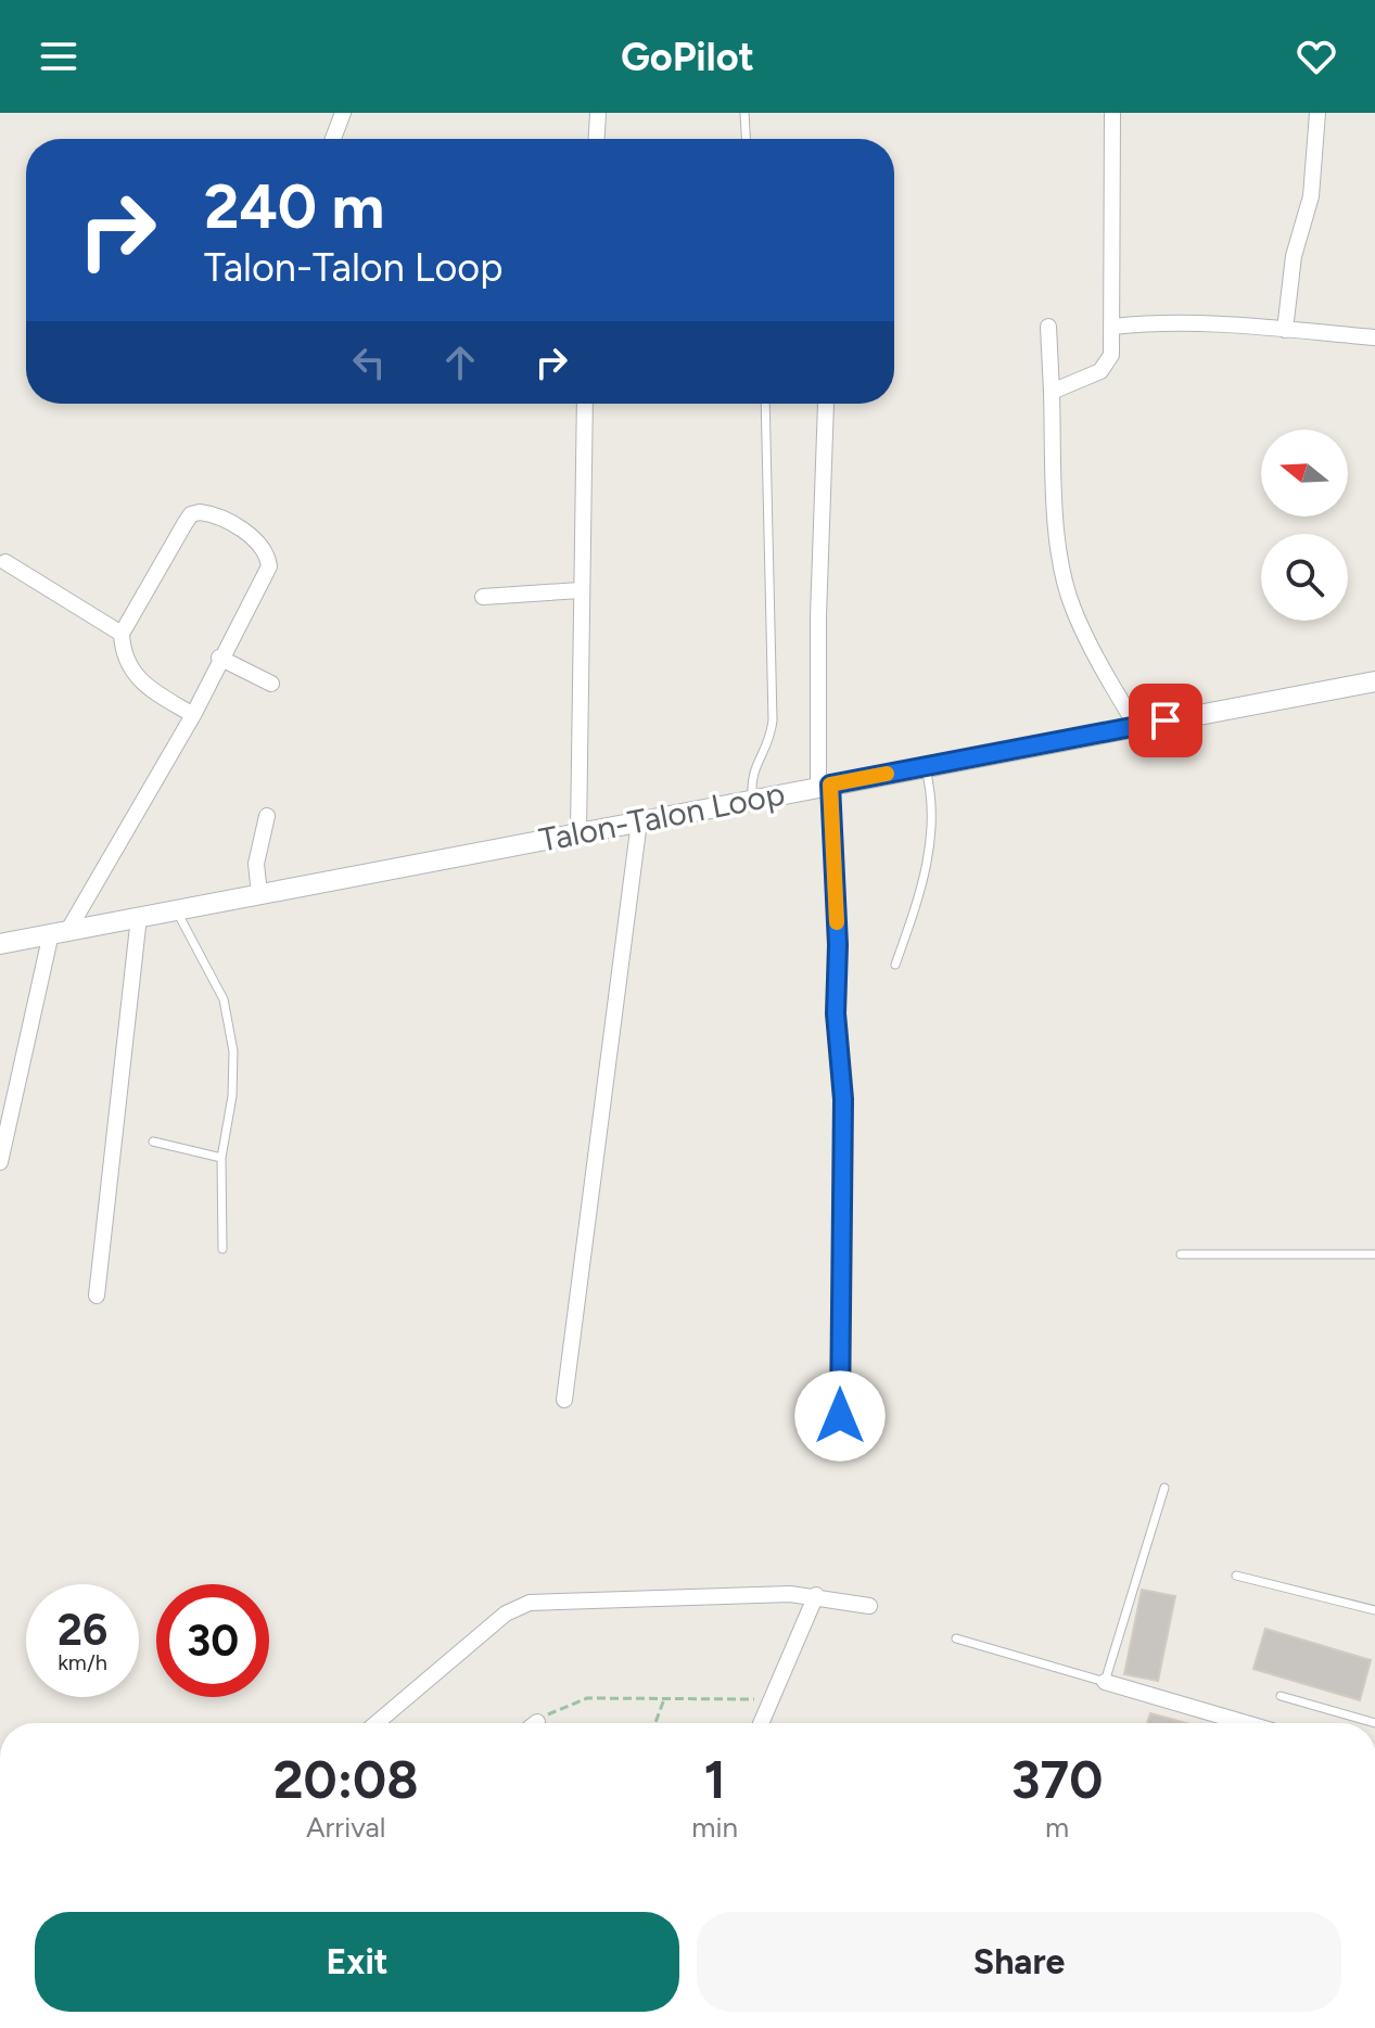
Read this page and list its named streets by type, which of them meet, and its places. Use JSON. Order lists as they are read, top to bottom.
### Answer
{
  "streets": {
    "street": ["Talon-Talon Loop"]
  },
  "north": "left",
  "page": {
    "header": "GoPilot",
    "turn": ["240 m", "Talon-Talon Loop"],
    "speed": "26 km/h",
    "limit": "30",
    "eta": [
      "20:08",
      "Arrival",
      "1",
      "min",
      "370",
      "m"
    ],
    "buttons": ["Exit", "Share"]
  }
}
